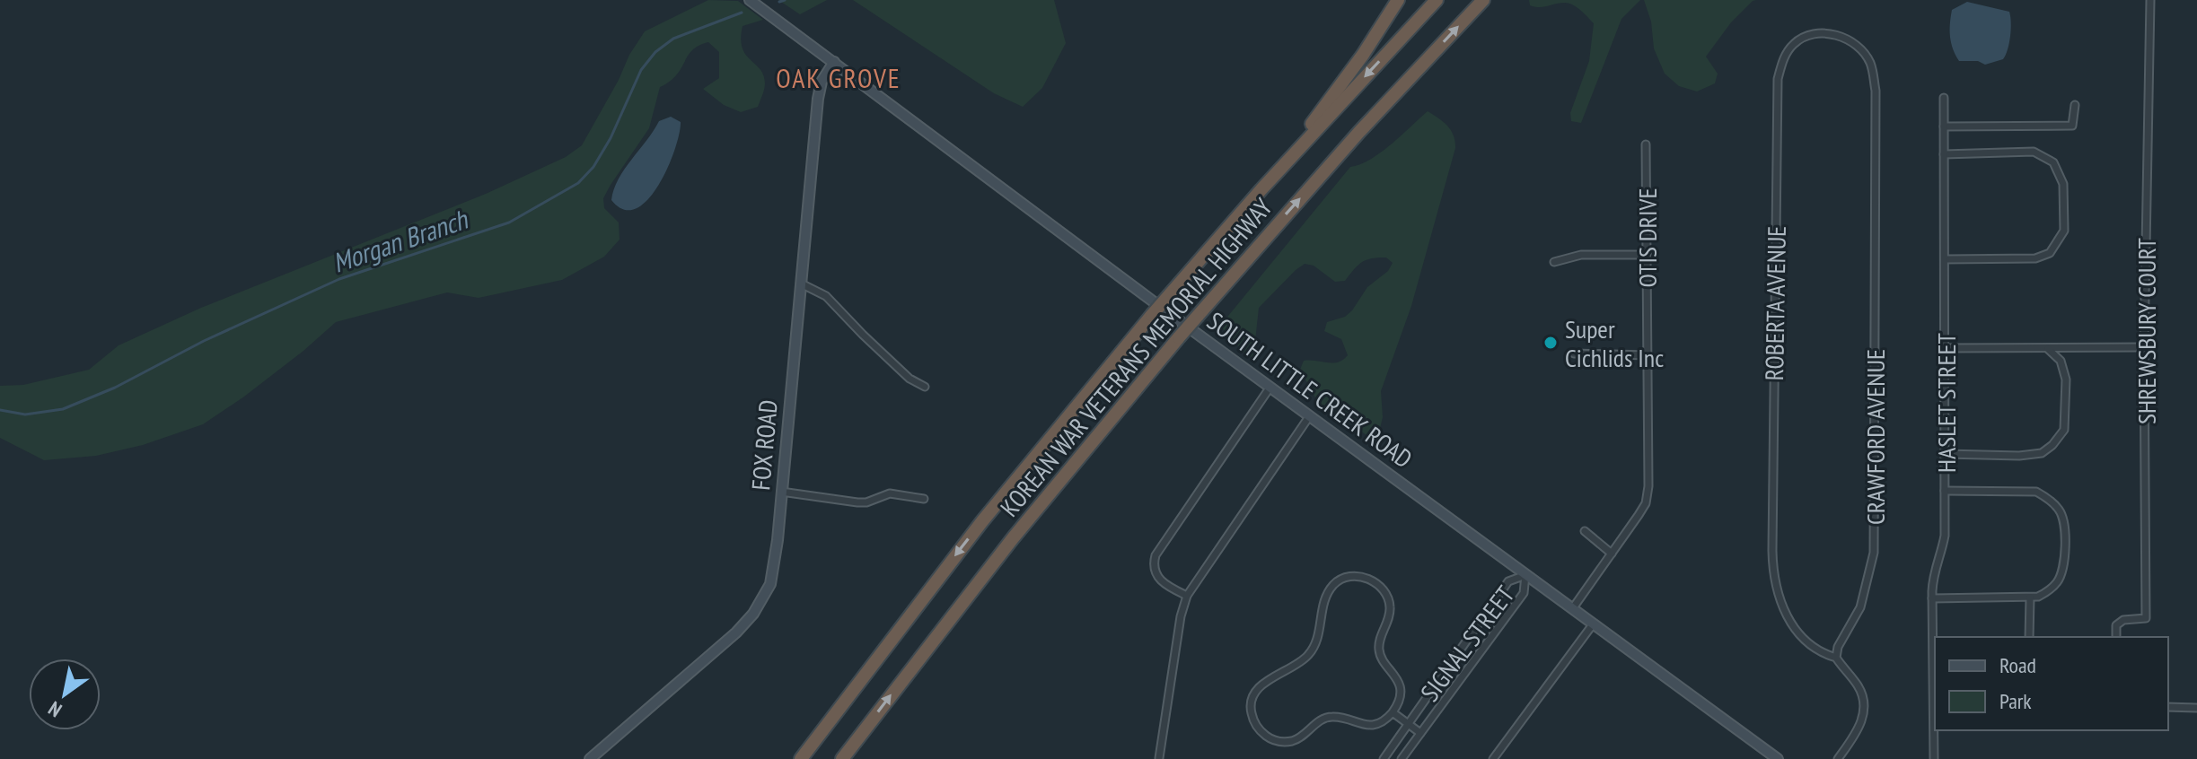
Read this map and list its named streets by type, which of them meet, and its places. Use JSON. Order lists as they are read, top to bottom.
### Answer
{
  "streets": {
    "highway": ["KOREAN WAR VETERANS MEMORIAL HIGHWAY"],
    "street": [
      "OTIS DRIVE",
      "ROBERTA AVENUE",
      "SHREWSBURY COURT",
      "SOUTH LITTLE CREEK ROAD",
      "HASLET STREET",
      "CRAWFORD AVENUE",
      "FOX ROAD",
      "SIGNAL STREET"
    ]
  },
  "crossings": [
    ["OTIS DRIVE", "SOUTH LITTLE CREEK ROAD"],
    ["ROBERTA AVENUE", "CRAWFORD AVENUE"],
    ["SOUTH LITTLE CREEK ROAD", "FOX ROAD"],
    ["SOUTH LITTLE CREEK ROAD", "SIGNAL STREET"]
  ],
  "districts": ["OAK GROVE"],
  "water": ["Morgan Branch"],
  "places": ["Super Cichlids Inc"],
  "legend": ["Road", "Park"],
  "north": "bottom left"
}
